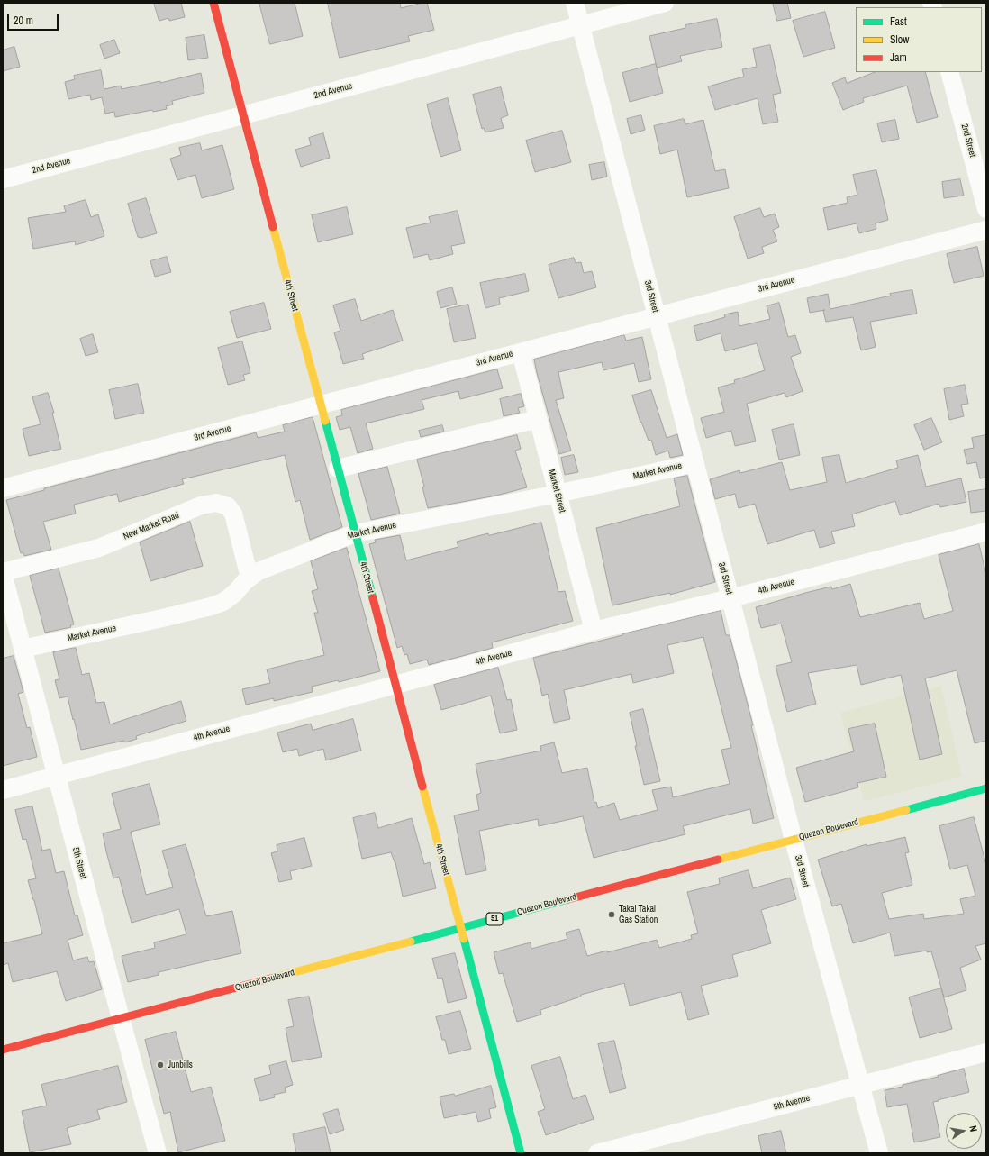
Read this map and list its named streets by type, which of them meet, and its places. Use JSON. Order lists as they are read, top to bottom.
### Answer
{
  "streets": {
    "main road": ["4th Street", "Quezon Boulevard", "51"],
    "street": [
      "2nd Avenue",
      "2nd Street",
      "3rd Avenue",
      "3rd Street",
      "Market Avenue",
      "Market Street",
      "New Market Road",
      "4th Avenue",
      "5th Street",
      "5th Avenue"
    ]
  },
  "crossings": [
    ["2nd Avenue", "4th Street"],
    ["2nd Avenue", "3rd Street"],
    ["3rd Avenue", "4th Street"],
    ["3rd Avenue", "3rd Street"],
    ["3rd Avenue", "Market Street"],
    ["4th Street", "Market Avenue"],
    ["4th Street", "4th Avenue"],
    ["4th Street", "Quezon Boulevard"],
    ["3rd Street", "Market Avenue"],
    ["3rd Street", "4th Avenue"],
    ["3rd Street", "Quezon Boulevard"],
    ["3rd Street", "5th Avenue"],
    ["Market Avenue", "Market Street"],
    ["Market Avenue", "New Market Road"],
    ["Market Avenue", "5th Street"],
    ["Market Street", "4th Avenue"],
    ["New Market Road", "5th Street"],
    ["4th Avenue", "5th Street"],
    ["Quezon Boulevard", "5th Street"]
  ],
  "places": ["Takal Takal Gas Station", "Junbills"],
  "legend": ["Fast", "Slow", "Jam"],
  "scale_bar": "20 m",
  "north": "right"
}
